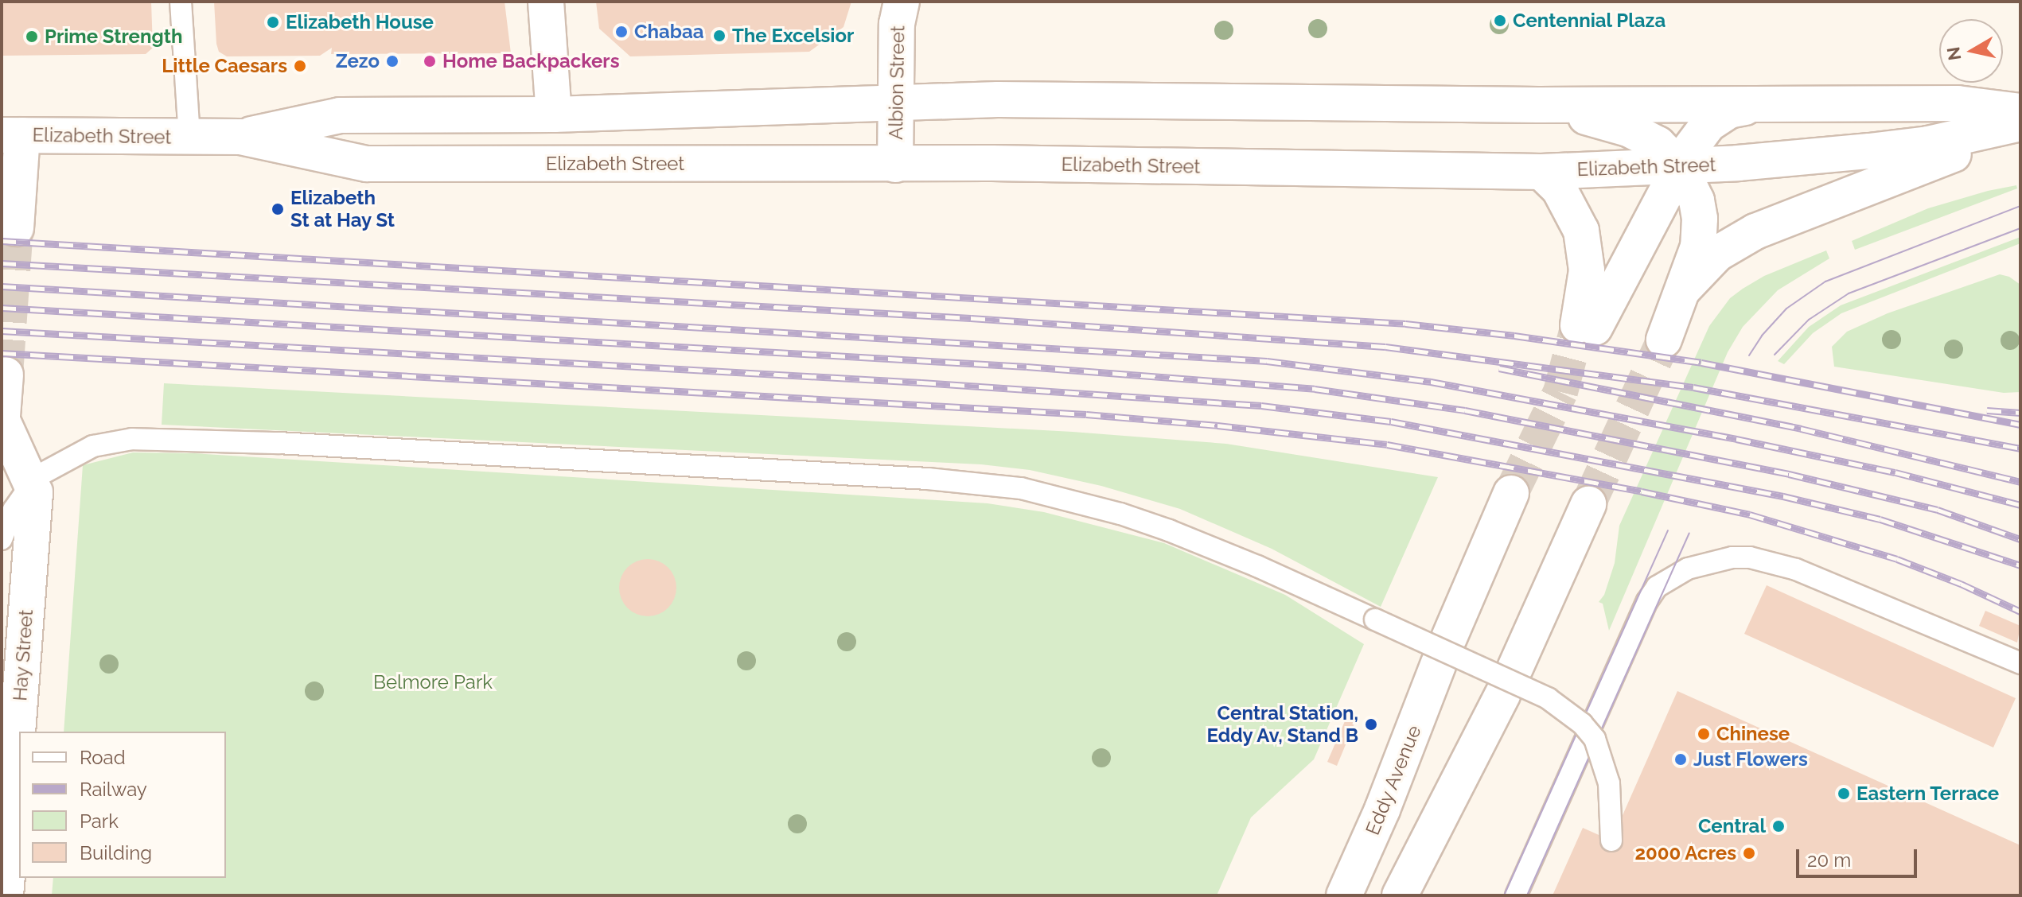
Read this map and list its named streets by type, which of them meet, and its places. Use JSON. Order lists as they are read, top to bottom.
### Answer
{
  "streets": {
    "main road": [
      "Albion Street",
      "Elizabeth Street",
      "Hay Street",
      "Eddy Avenue"
    ]
  },
  "crossings": [
    ["Albion Street", "Elizabeth Street"]
  ],
  "parks": ["Belmore Park"],
  "places": [
    "Centennial Plaza",
    "Elizabeth House",
    "Chabaa",
    "The Excelsior",
    "Prime Strength",
    "Zezo",
    "Home Backpackers",
    "Little Caesars",
    "Elizabeth St at Hay St",
    "Central Station, Eddy Av, Stand B",
    "Chinese",
    "Just Flowers",
    "Eastern Terrace",
    "Central",
    "2000 Acres"
  ],
  "legend": [
    "Road",
    "Railway",
    "Park",
    "Building"
  ],
  "scale_bar": "20 m",
  "north": "left"
}
